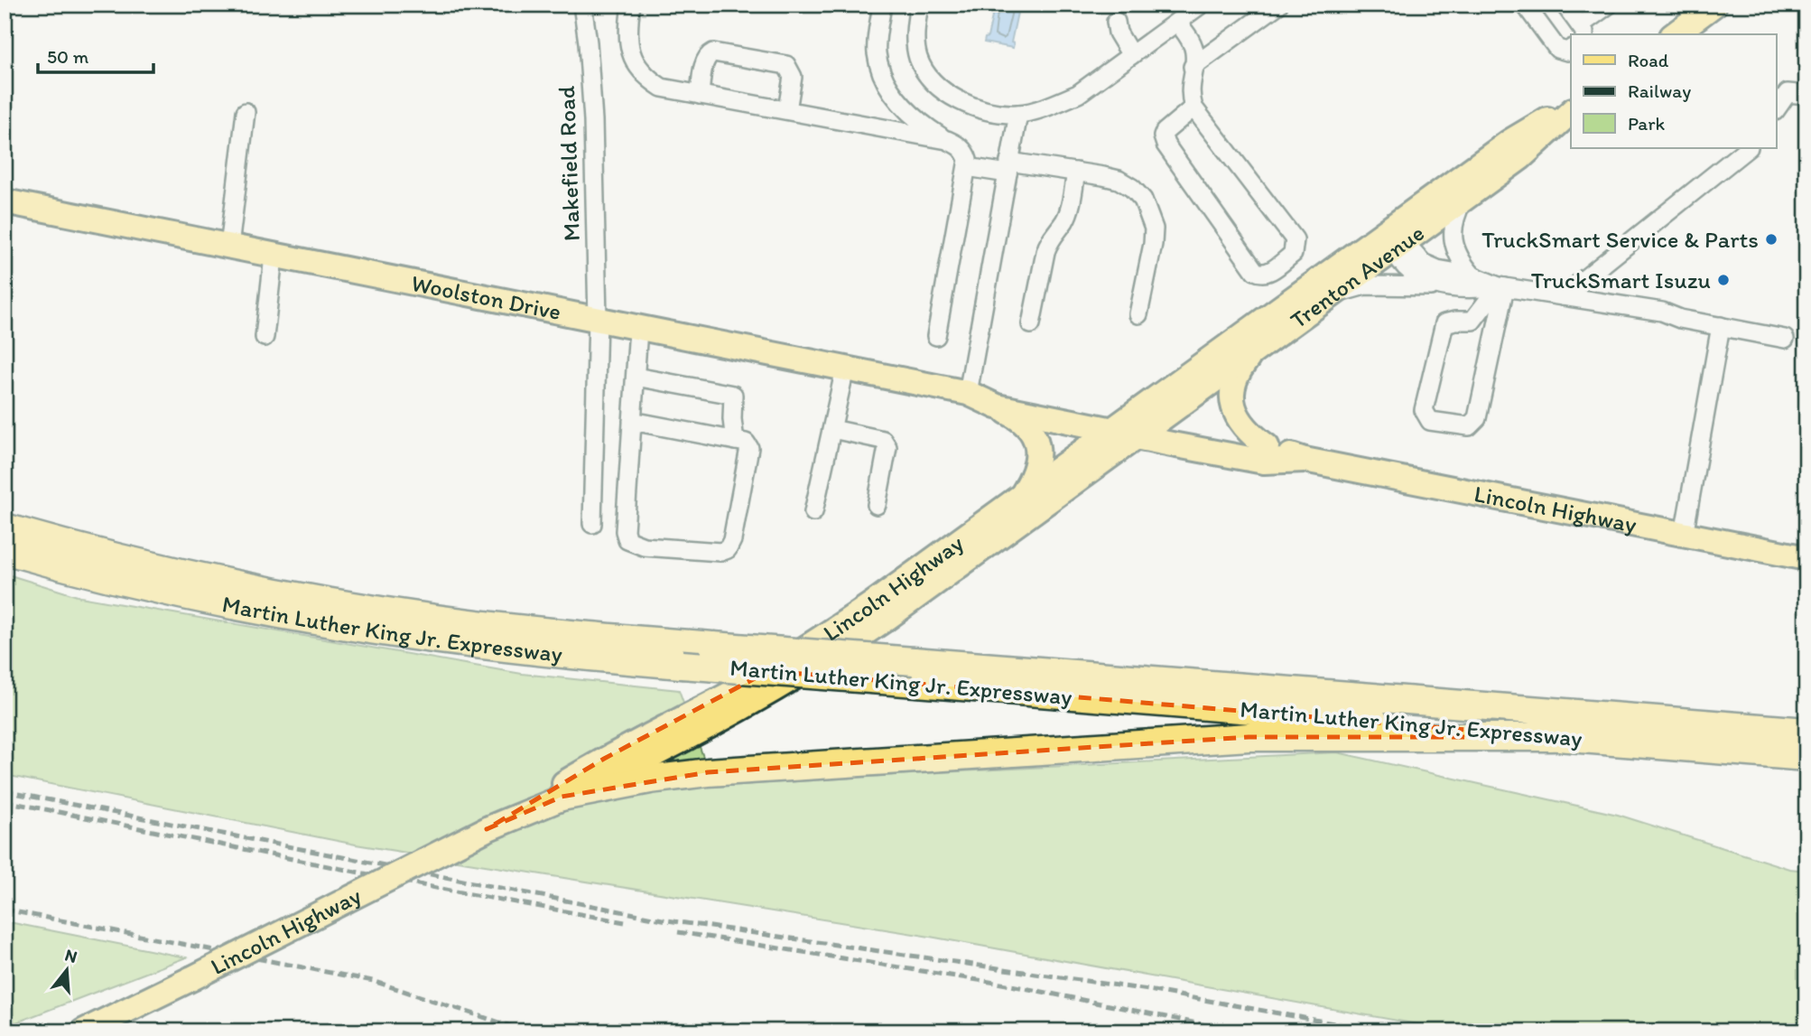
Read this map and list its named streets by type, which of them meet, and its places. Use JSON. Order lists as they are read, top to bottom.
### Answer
{
  "streets": {
    "highway": ["Martin Luther King Jr. Expressway"],
    "main road": ["Trenton Avenue", "Woolston Drive", "Lincoln Highway"],
    "street": ["Makefield Road"]
  },
  "crossings": [
    ["Makefield Road", "Woolston Drive"],
    ["Trenton Avenue", "Woolston Drive"],
    ["Trenton Avenue", "Lincoln Highway"],
    ["Woolston Drive", "Lincoln Highway"]
  ],
  "places": ["TruckSmart Service & Parts", "TruckSmart Isuzu"],
  "legend": ["Road", "Railway", "Park"],
  "scale_bar": "50 m",
  "north": "top"
}
